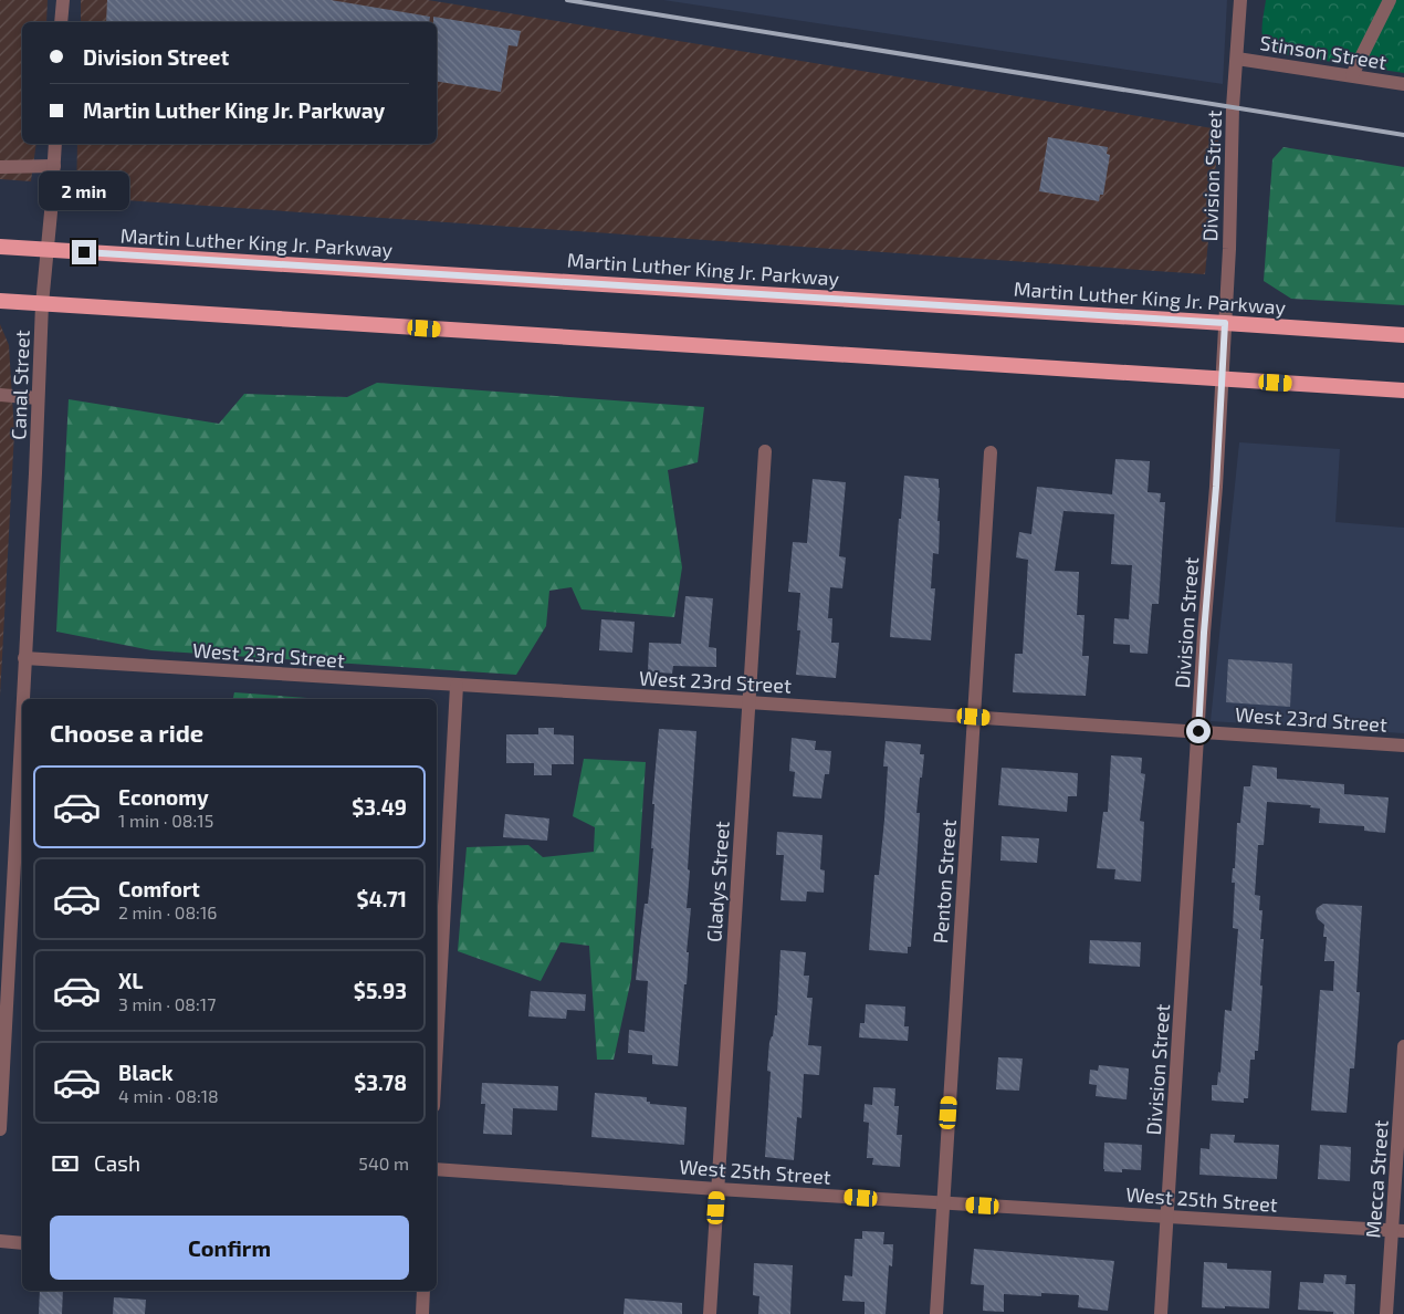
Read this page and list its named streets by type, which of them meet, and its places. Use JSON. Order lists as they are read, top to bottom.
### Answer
{
  "streets": {
    "highway": ["Martin Luther King Jr. Parkway"],
    "street": [
      "Stinson Street",
      "Division Street",
      "Canal Street",
      "West 23rd Street",
      "Gladys Street",
      "Penton Street",
      "West 25th Street",
      "Mecca Street"
    ]
  },
  "crossings": [
    ["Stinson Street", "Division Street"],
    ["Division Street", "Martin Luther King Jr. Parkway"],
    ["Division Street", "West 23rd Street"],
    ["Division Street", "West 25th Street"],
    ["Martin Luther King Jr. Parkway", "Canal Street"],
    ["Canal Street", "West 23rd Street"],
    ["West 23rd Street", "Gladys Street"],
    ["West 23rd Street", "Penton Street"],
    ["Gladys Street", "West 25th Street"],
    ["Penton Street", "West 25th Street"],
    ["West 25th Street", "Mecca Street"]
  ],
  "page": {
    "banner": ["Division Street", "Martin Luther King Jr. Parkway"],
    "bubble": "2 min",
    "heading": "Choose a ride",
    "list": [
      {
        "name": "Economy",
        "note": "1 min · 08:15",
        "value": "$3.49"
      },
      {
        "name": "Comfort",
        "note": "2 min · 08:16",
        "value": "$4.71"
      },
      {
        "name": "XL",
        "note": "3 min · 08:17",
        "value": "$5.93"
      },
      {
        "name": "Black",
        "note": "4 min · 08:18",
        "value": "$3.78"
      }
    ],
    "pay": ["Cash", "540 m"],
    "buttons": "Confirm"
  }
}
